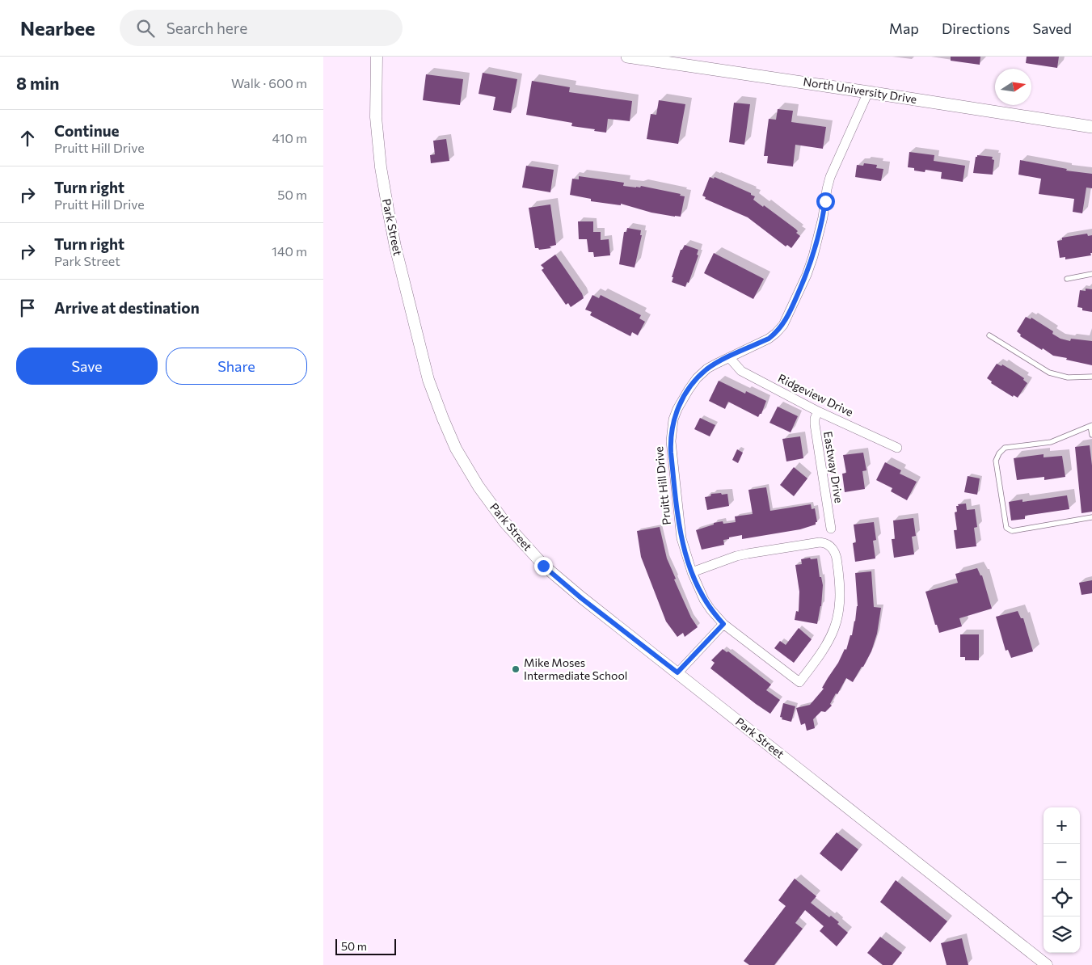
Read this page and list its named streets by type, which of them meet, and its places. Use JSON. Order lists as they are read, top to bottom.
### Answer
{
  "streets": {
    "main road": ["North University Drive"],
    "street": [
      "Park Street",
      "Ridgeview Drive",
      "Eastway Drive",
      "Pruitt Hill Drive"
    ]
  },
  "crossings": [
    ["North University Drive", "Pruitt Hill Drive"],
    ["Ridgeview Drive", "Eastway Drive"],
    ["Ridgeview Drive", "Pruitt Hill Drive"]
  ],
  "places": ["Mike Moses Intermediate School"],
  "scale_bar": "50 m",
  "north": "right",
  "page": {
    "header": "Nearbee",
    "search": "Search here",
    "nav": ["Map", "Directions", "Saved"],
    "heading": ["8 min", "Walk · 600 m"],
    "list": [
      ["Continue", "Pruitt Hill Drive", "410 m"],
      ["Turn right", "Pruitt Hill Drive", "50 m"],
      ["Turn right", "Park Street", "140 m"],
      "Arrive at destination"
    ],
    "buttons": ["Save", "Share"],
    "map_buttons": ["+", "−"],
    "scale": "50 m"
  }
}
